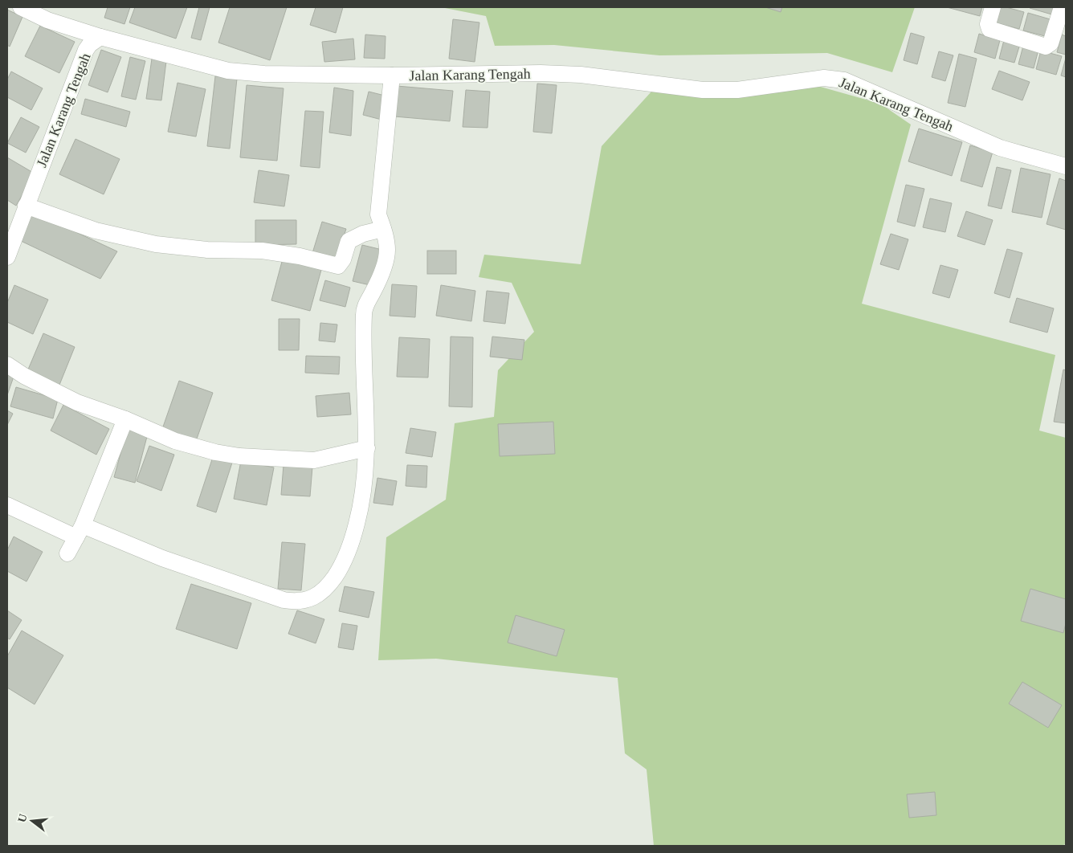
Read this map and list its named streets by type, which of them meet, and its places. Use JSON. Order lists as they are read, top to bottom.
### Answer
{
  "streets": {
    "street": ["Jalan Karang Tengah"]
  },
  "north": "left"
}
